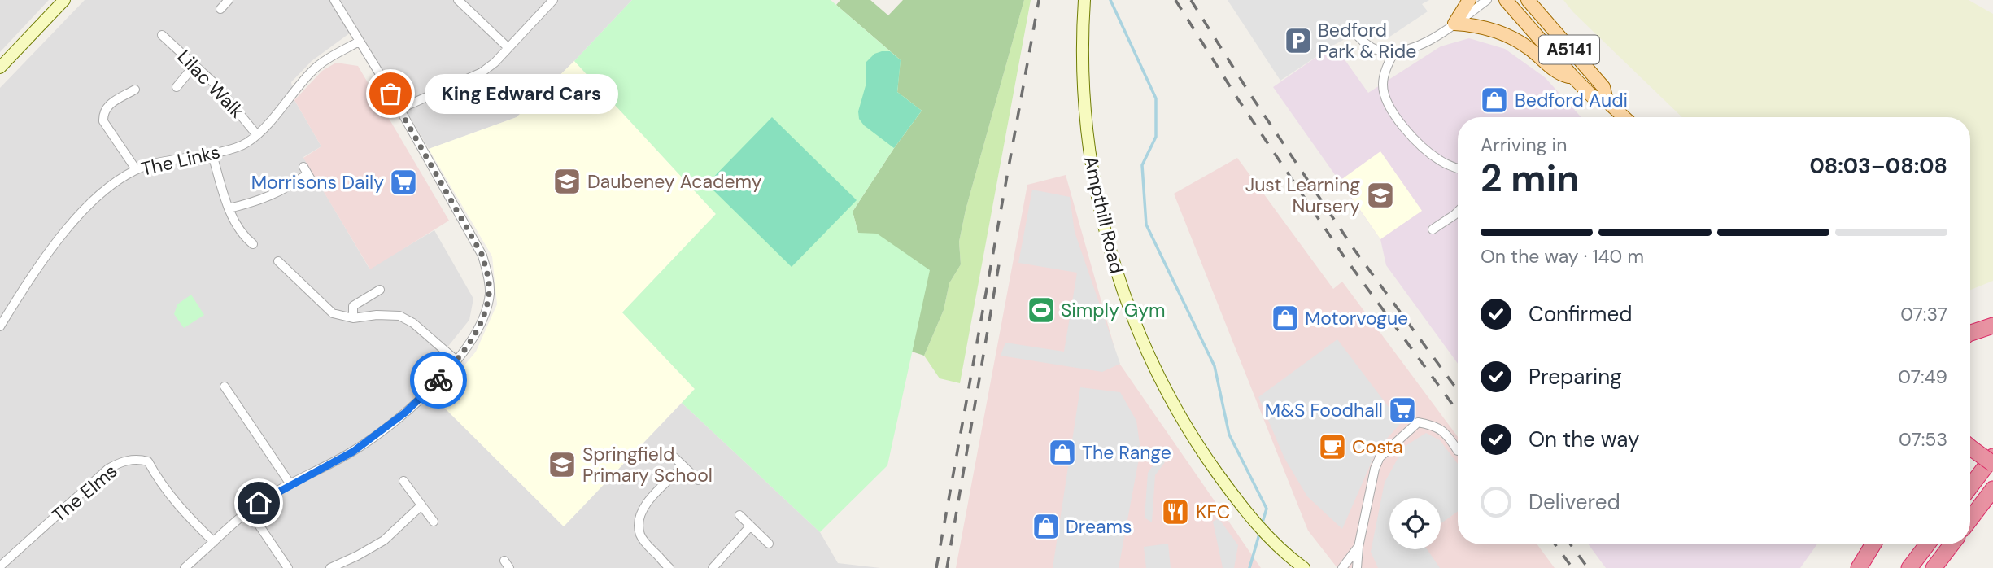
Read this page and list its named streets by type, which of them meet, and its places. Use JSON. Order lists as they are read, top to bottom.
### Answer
{
  "streets": {
    "main road": ["A5141", "Ampthill Road"],
    "street": ["Lilac Walk", "The Links", "The Elms"]
  },
  "crossings": [
    ["Lilac Walk", "The Links"]
  ],
  "places": {
    "parking": ["Bedford Park & Ride"],
    "other": ["King Edward Cars"],
    "shop": [
      "Bedford Audi",
      "Motorvogue",
      "The Range",
      "Dreams"
    ],
    "school or university": ["Daubeney Academy", "Just Learning Nursery", "Springfield Primary School"],
    "supermarket": ["Morrisons Daily", "M&S Foodhall"],
    "sports": ["Simply Gym"],
    "cafe": ["Costa"],
    "restaurant": ["KFC"]
  },
  "page": {
    "bubble": "King Edward Cars",
    "heading": ["2 min", "Arriving in", "08:03–08:08"],
    "bar": "On the way · 140 m",
    "list": [
      ["Confirmed", "07:37"],
      ["Preparing", "07:49"],
      ["On the way", "07:53"],
      "Delivered"
    ]
  }
}
